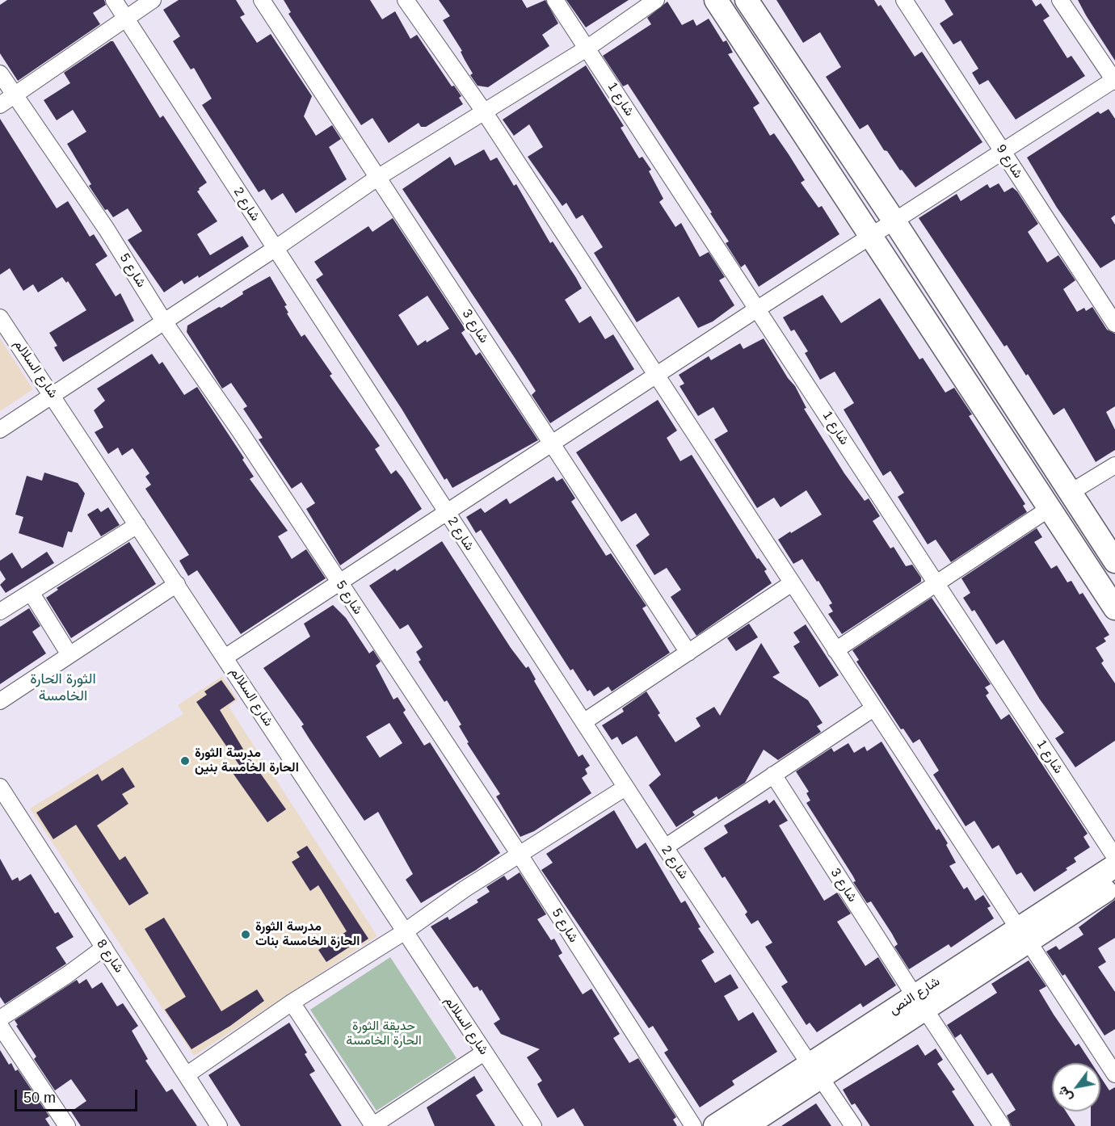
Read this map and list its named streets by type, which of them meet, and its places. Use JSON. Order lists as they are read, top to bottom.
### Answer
{
  "streets": {
    "street": [
      "شارع 1",
      "شارع 9",
      "شارع 2",
      "شارع 5",
      "شارع 3",
      "شارع السلالم",
      "شارع 8",
      "شارع النص"
    ]
  },
  "crossings": [
    ["شارع 2", "شارع النص"],
    ["شارع 3", "شارع النص"]
  ],
  "districts": ["الثورة الحارة الخامسة"],
  "parks": ["حديقة الثورة الحارة الخامسة"],
  "places": ["مدرسة الثورة الحارة الخامسة بنين", "مدرسة الثورة الحارة الخامسة بنات"],
  "scale_bar": "50 m",
  "north": "bottom left"
}
